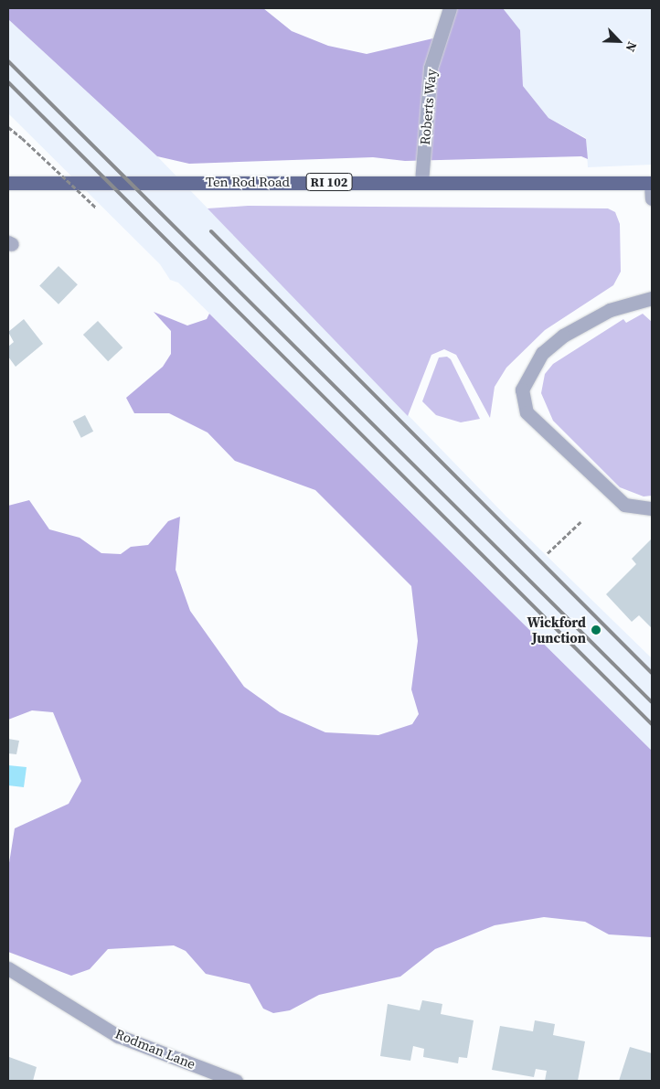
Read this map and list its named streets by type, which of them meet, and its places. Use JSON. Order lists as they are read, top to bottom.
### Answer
{
  "streets": {
    "main road": ["Ten Rod Road", "RI 102"],
    "street": ["Roberts Way", "Rodman Lane"]
  },
  "crossings": [
    ["Roberts Way", "Ten Rod Road"]
  ],
  "places": ["Wickford Junction"],
  "north": "bottom right"
}
